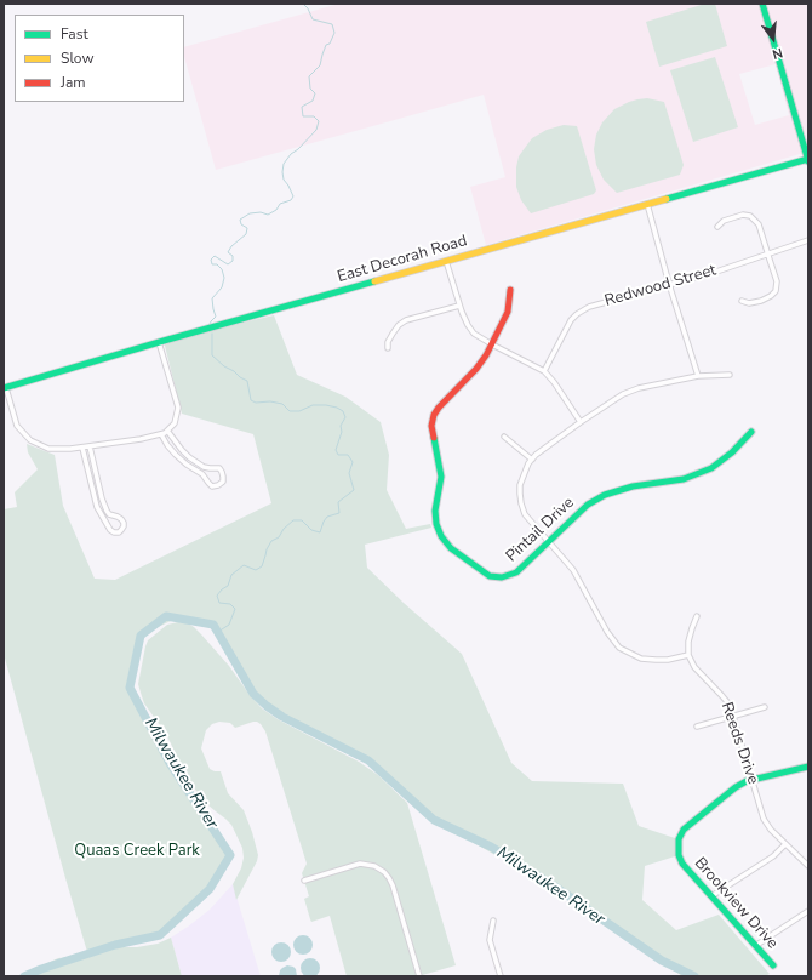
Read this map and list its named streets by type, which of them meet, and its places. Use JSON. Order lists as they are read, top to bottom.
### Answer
{
  "streets": {
    "street": [
      "East Decorah Road",
      "Redwood Street",
      "Pintail Drive",
      "Reeds Drive",
      "Brookview Drive"
    ]
  },
  "crossings": [
    ["Reeds Drive", "Brookview Drive"]
  ],
  "water": ["Milwaukee River"],
  "parks": ["Quaas Creek Park"],
  "legend": ["Fast", "Slow", "Jam"],
  "north": "bottom"
}
